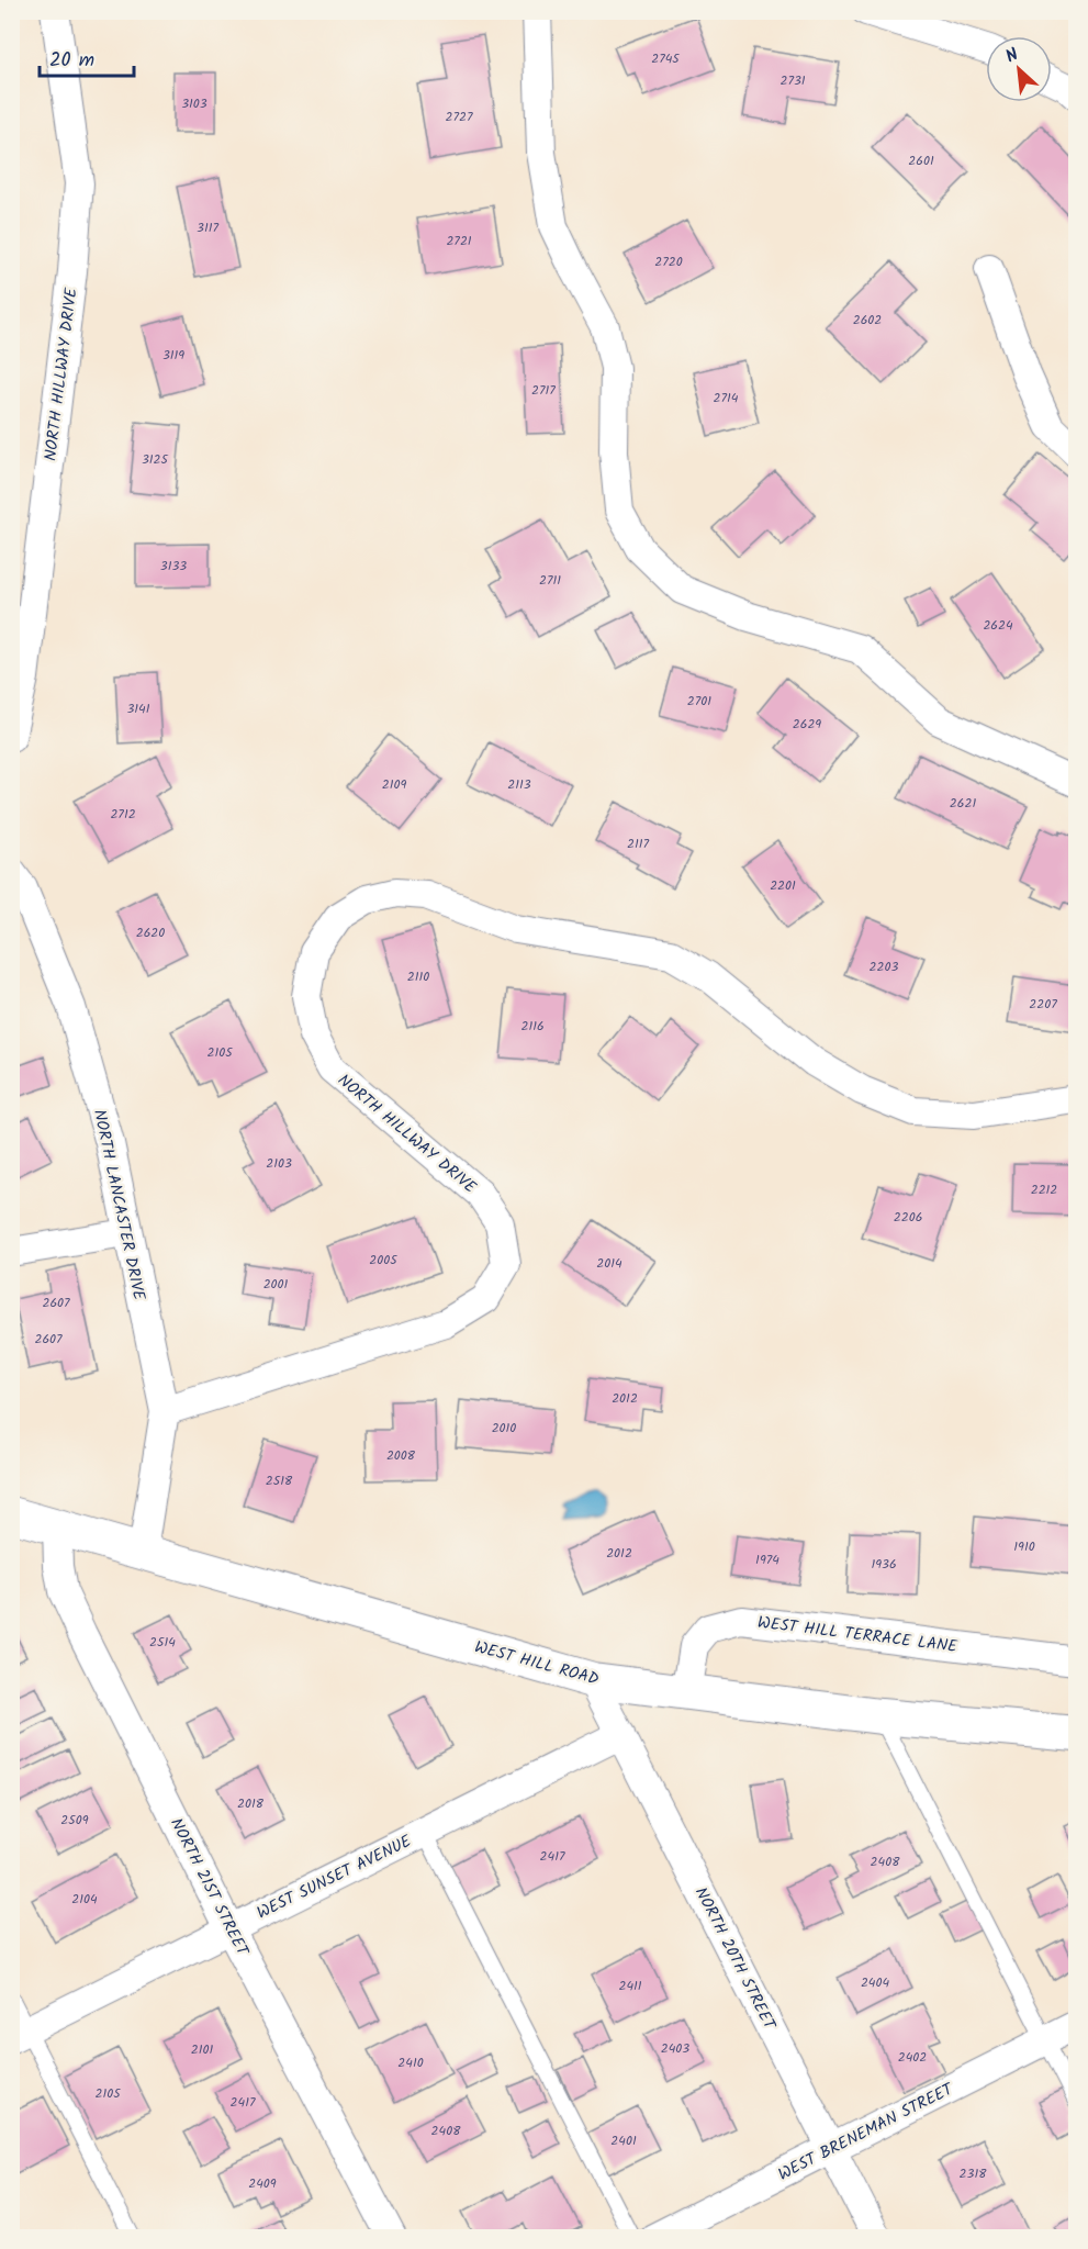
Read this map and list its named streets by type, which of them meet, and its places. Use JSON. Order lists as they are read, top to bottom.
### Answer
{
  "streets": {
    "street": [
      "NORTH HILLWAY DRIVE",
      "NORTH LANCASTER DRIVE",
      "WEST HILL TERRACE LANE",
      "WEST HILL ROAD",
      "WEST SUNSET AVENUE",
      "NORTH 21ST STREET",
      "NORTH 20TH STREET",
      "WEST BRENEMAN STREET"
    ]
  },
  "crossings": [
    ["NORTH HILLWAY DRIVE", "NORTH LANCASTER DRIVE"],
    ["NORTH LANCASTER DRIVE", "WEST HILL ROAD"],
    ["WEST HILL TERRACE LANE", "WEST HILL ROAD"],
    ["WEST HILL ROAD", "NORTH 21ST STREET"],
    ["WEST HILL ROAD", "NORTH 20TH STREET"],
    ["WEST SUNSET AVENUE", "NORTH 21ST STREET"],
    ["WEST SUNSET AVENUE", "NORTH 20TH STREET"],
    ["NORTH 20TH STREET", "WEST BRENEMAN STREET"]
  ],
  "house_numbers": [
    "2745",
    "2731",
    "3103",
    "2727",
    "2601",
    "3117",
    "2721",
    "2720",
    "2602",
    "3119",
    "2717",
    "2714",
    "3125",
    "3133",
    "2711",
    "2624",
    "2701",
    "3141",
    "2629",
    "2109",
    "2113",
    "2621",
    "2712",
    "2117",
    "2201",
    "2620",
    "2203",
    "2110",
    "2207",
    "2116",
    "2105",
    "2103",
    "2212",
    "2206",
    "2005",
    "2014",
    "2001",
    "2607",
    "2607",
    "2012",
    "2010",
    "2008",
    "2518",
    "1910",
    "2012",
    "1974",
    "1936",
    "2514",
    "2018",
    "2509",
    "2417",
    "2408",
    "2104",
    "2404",
    "2411",
    "2403",
    "2101",
    "2402",
    "2410",
    "2105",
    "2417",
    "2408",
    "2401",
    "2318",
    "2409"
  ],
  "scale_bar": "20 m",
  "north": "top left"
}
